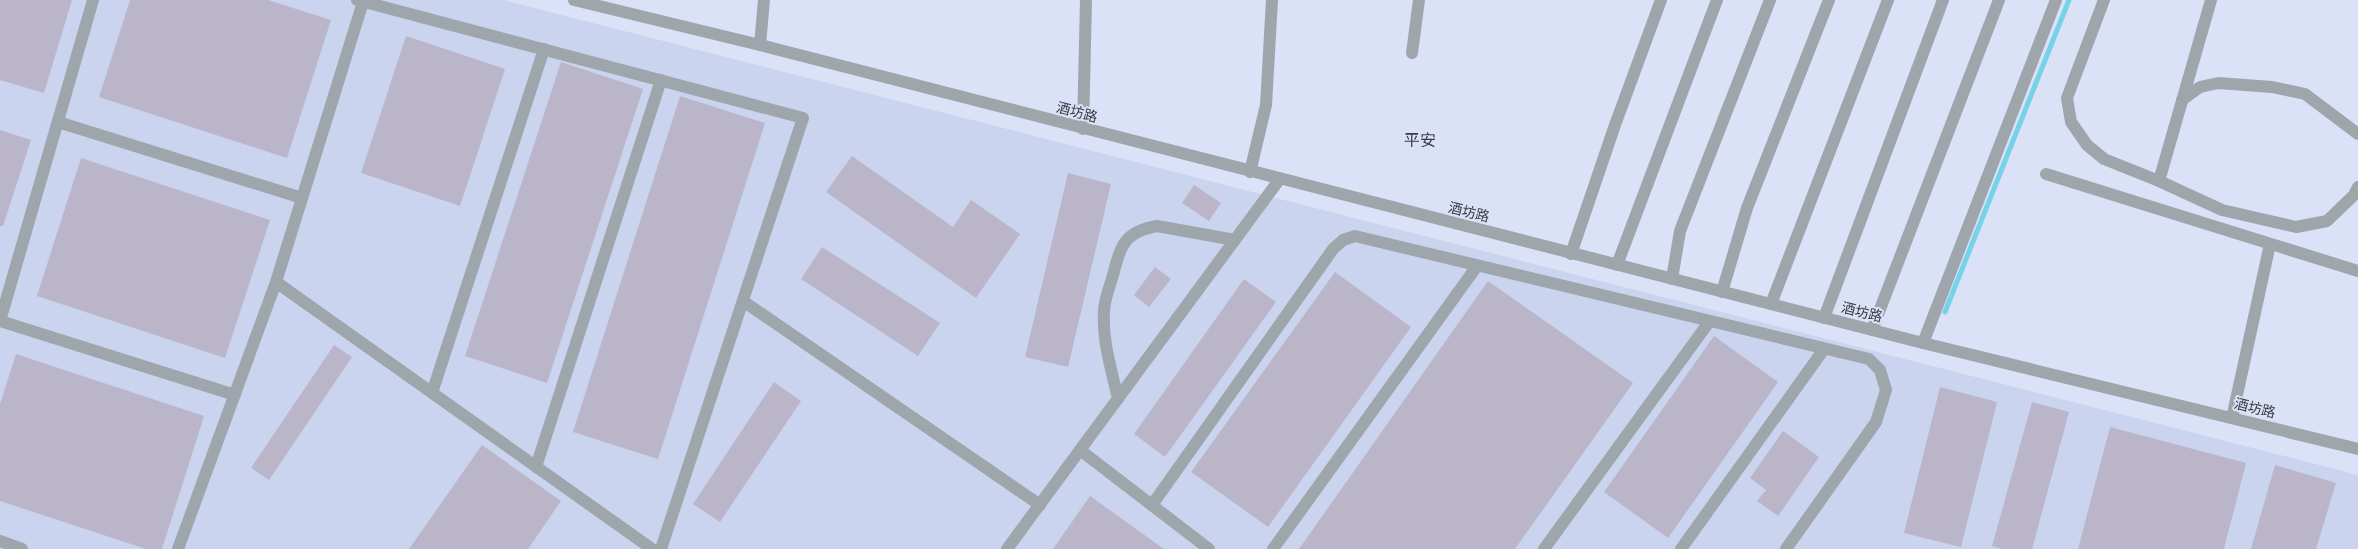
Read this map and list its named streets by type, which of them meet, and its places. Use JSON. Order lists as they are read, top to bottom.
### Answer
{
  "streets": {
    "street": ["酒坊路"]
  },
  "districts": ["平安"]
}
